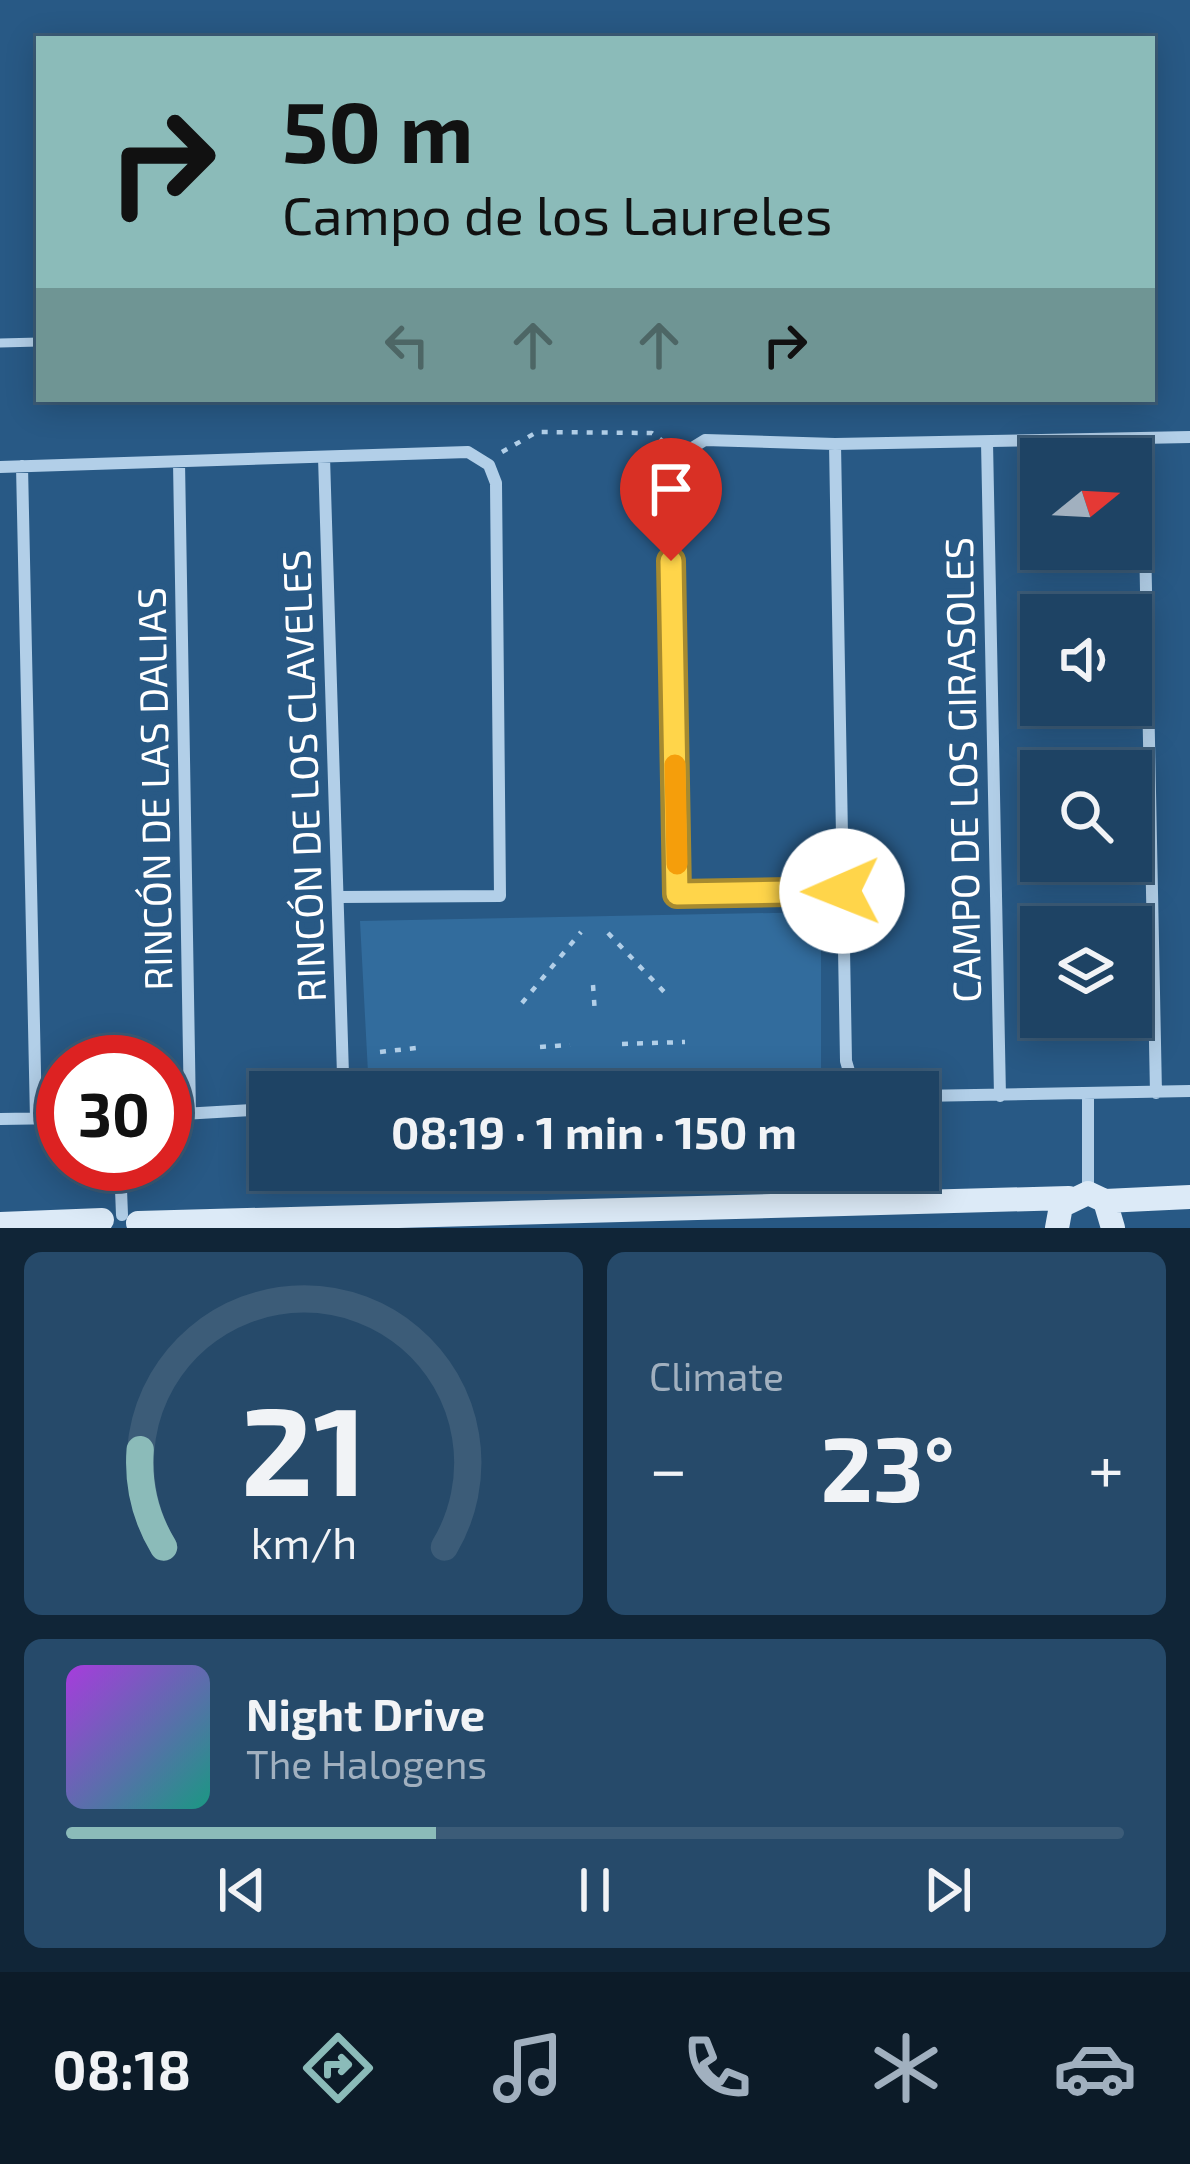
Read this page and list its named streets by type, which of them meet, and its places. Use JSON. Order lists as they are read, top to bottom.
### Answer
{
  "streets": {
    "street": ["CAMPO DE LOS GIRASOLES", "RINCÓN DE LOS CLAVELES", "RINCÓN DE LAS DALIAS"]
  },
  "north": "right",
  "page": {
    "turn": ["50 m", "Campo de los Laureles"],
    "limit": "30",
    "trip": "08:19 · 1 min · 150 m",
    "tile": "Climate",
    "heat": ["−", "23°", "+"],
    "song": ["Night Drive", "The Halogens"],
    "tabs": "08:18",
    "gauge": ["21", "km/h"]
  }
}
